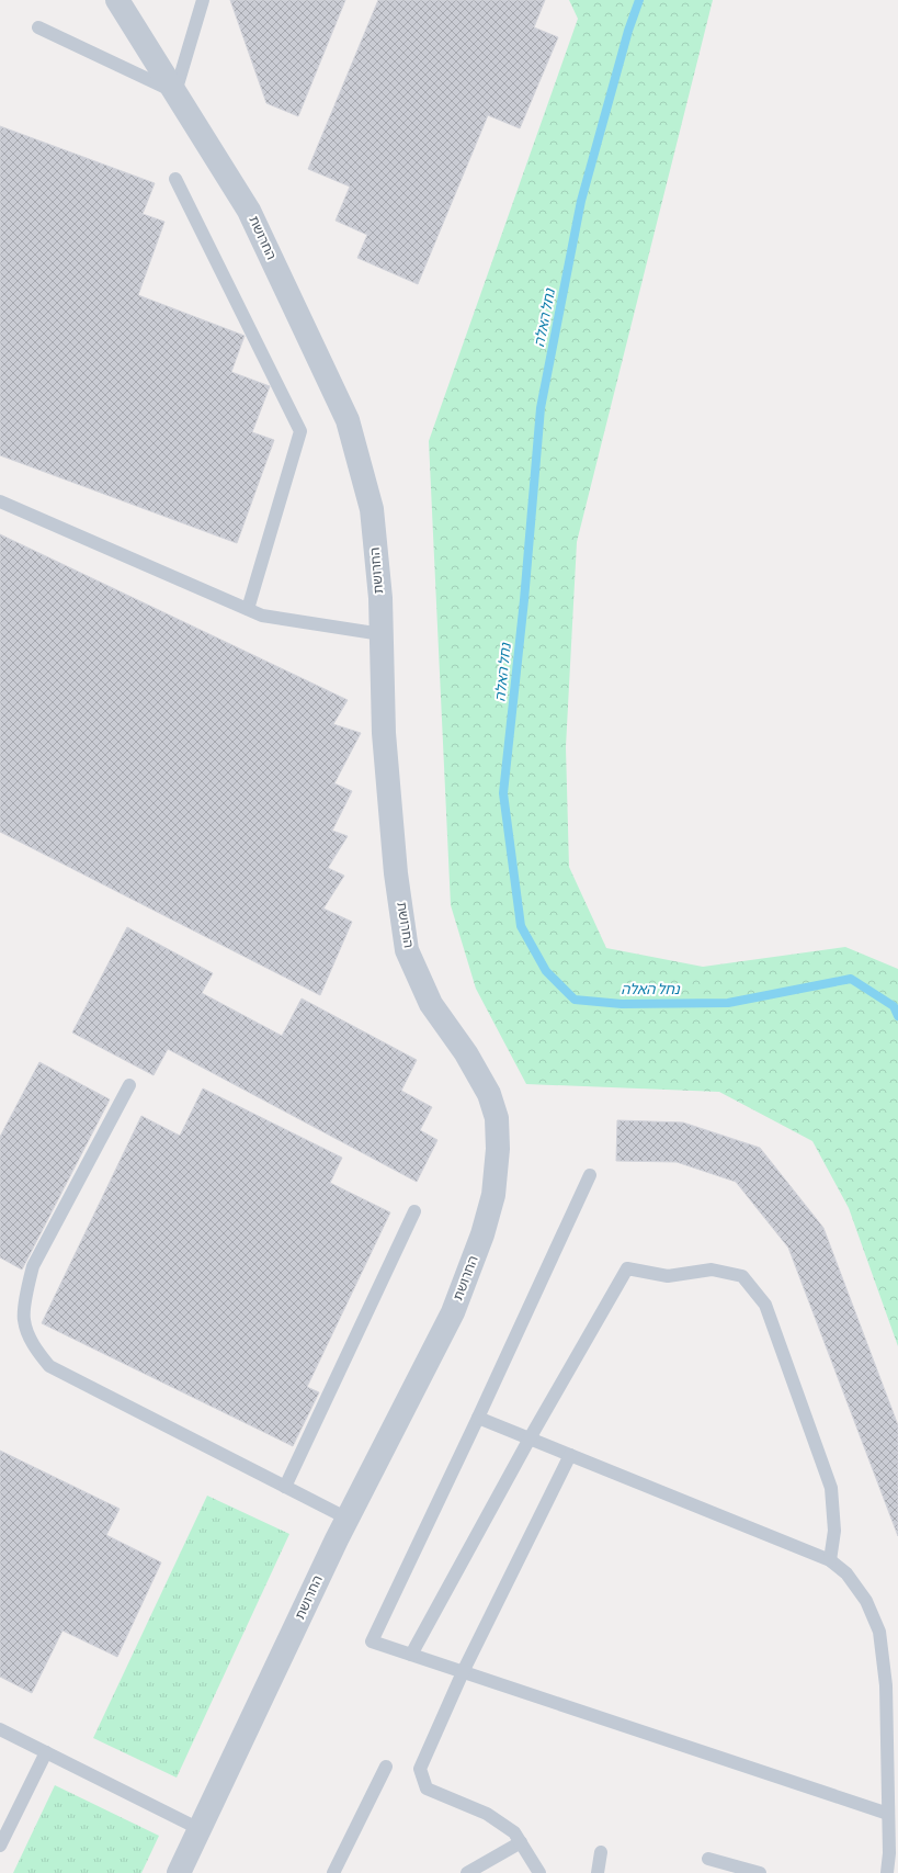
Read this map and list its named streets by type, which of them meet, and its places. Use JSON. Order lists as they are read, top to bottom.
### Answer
{
  "streets": {
    "street": ["החרושת"]
  },
  "water": ["נחל האלה"]
}
